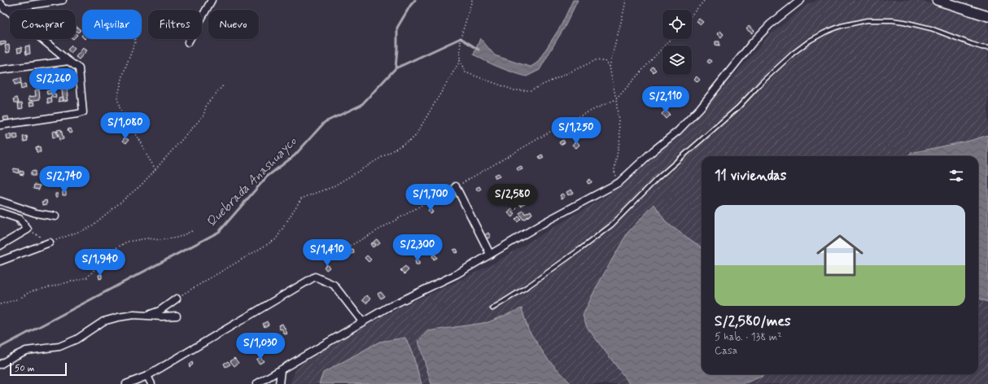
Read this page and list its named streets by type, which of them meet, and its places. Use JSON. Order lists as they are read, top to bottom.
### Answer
{
  "water": ["Quebrada Anashuayco"],
  "scale_bar": "50 m",
  "page": {
    "chip": [
      "Comprar",
      "Alquilar",
      "Filtros",
      "Nuevo"
    ],
    "price": [
      "S/2,260",
      "S/2,110",
      "S/1,080",
      "S/1,250",
      "S/2,740",
      "S/1,700",
      "S/2,580",
      "S/2,300",
      "S/1,410",
      "S/1,940",
      "S/1,030"
    ],
    "heading": "11 viviendas",
    "list": [
      {
        "name": "S/2,580/mes",
        "note": "5 hab. · 138 m² · Casa"
      }
    ],
    "scale": "50 m"
  }
}
